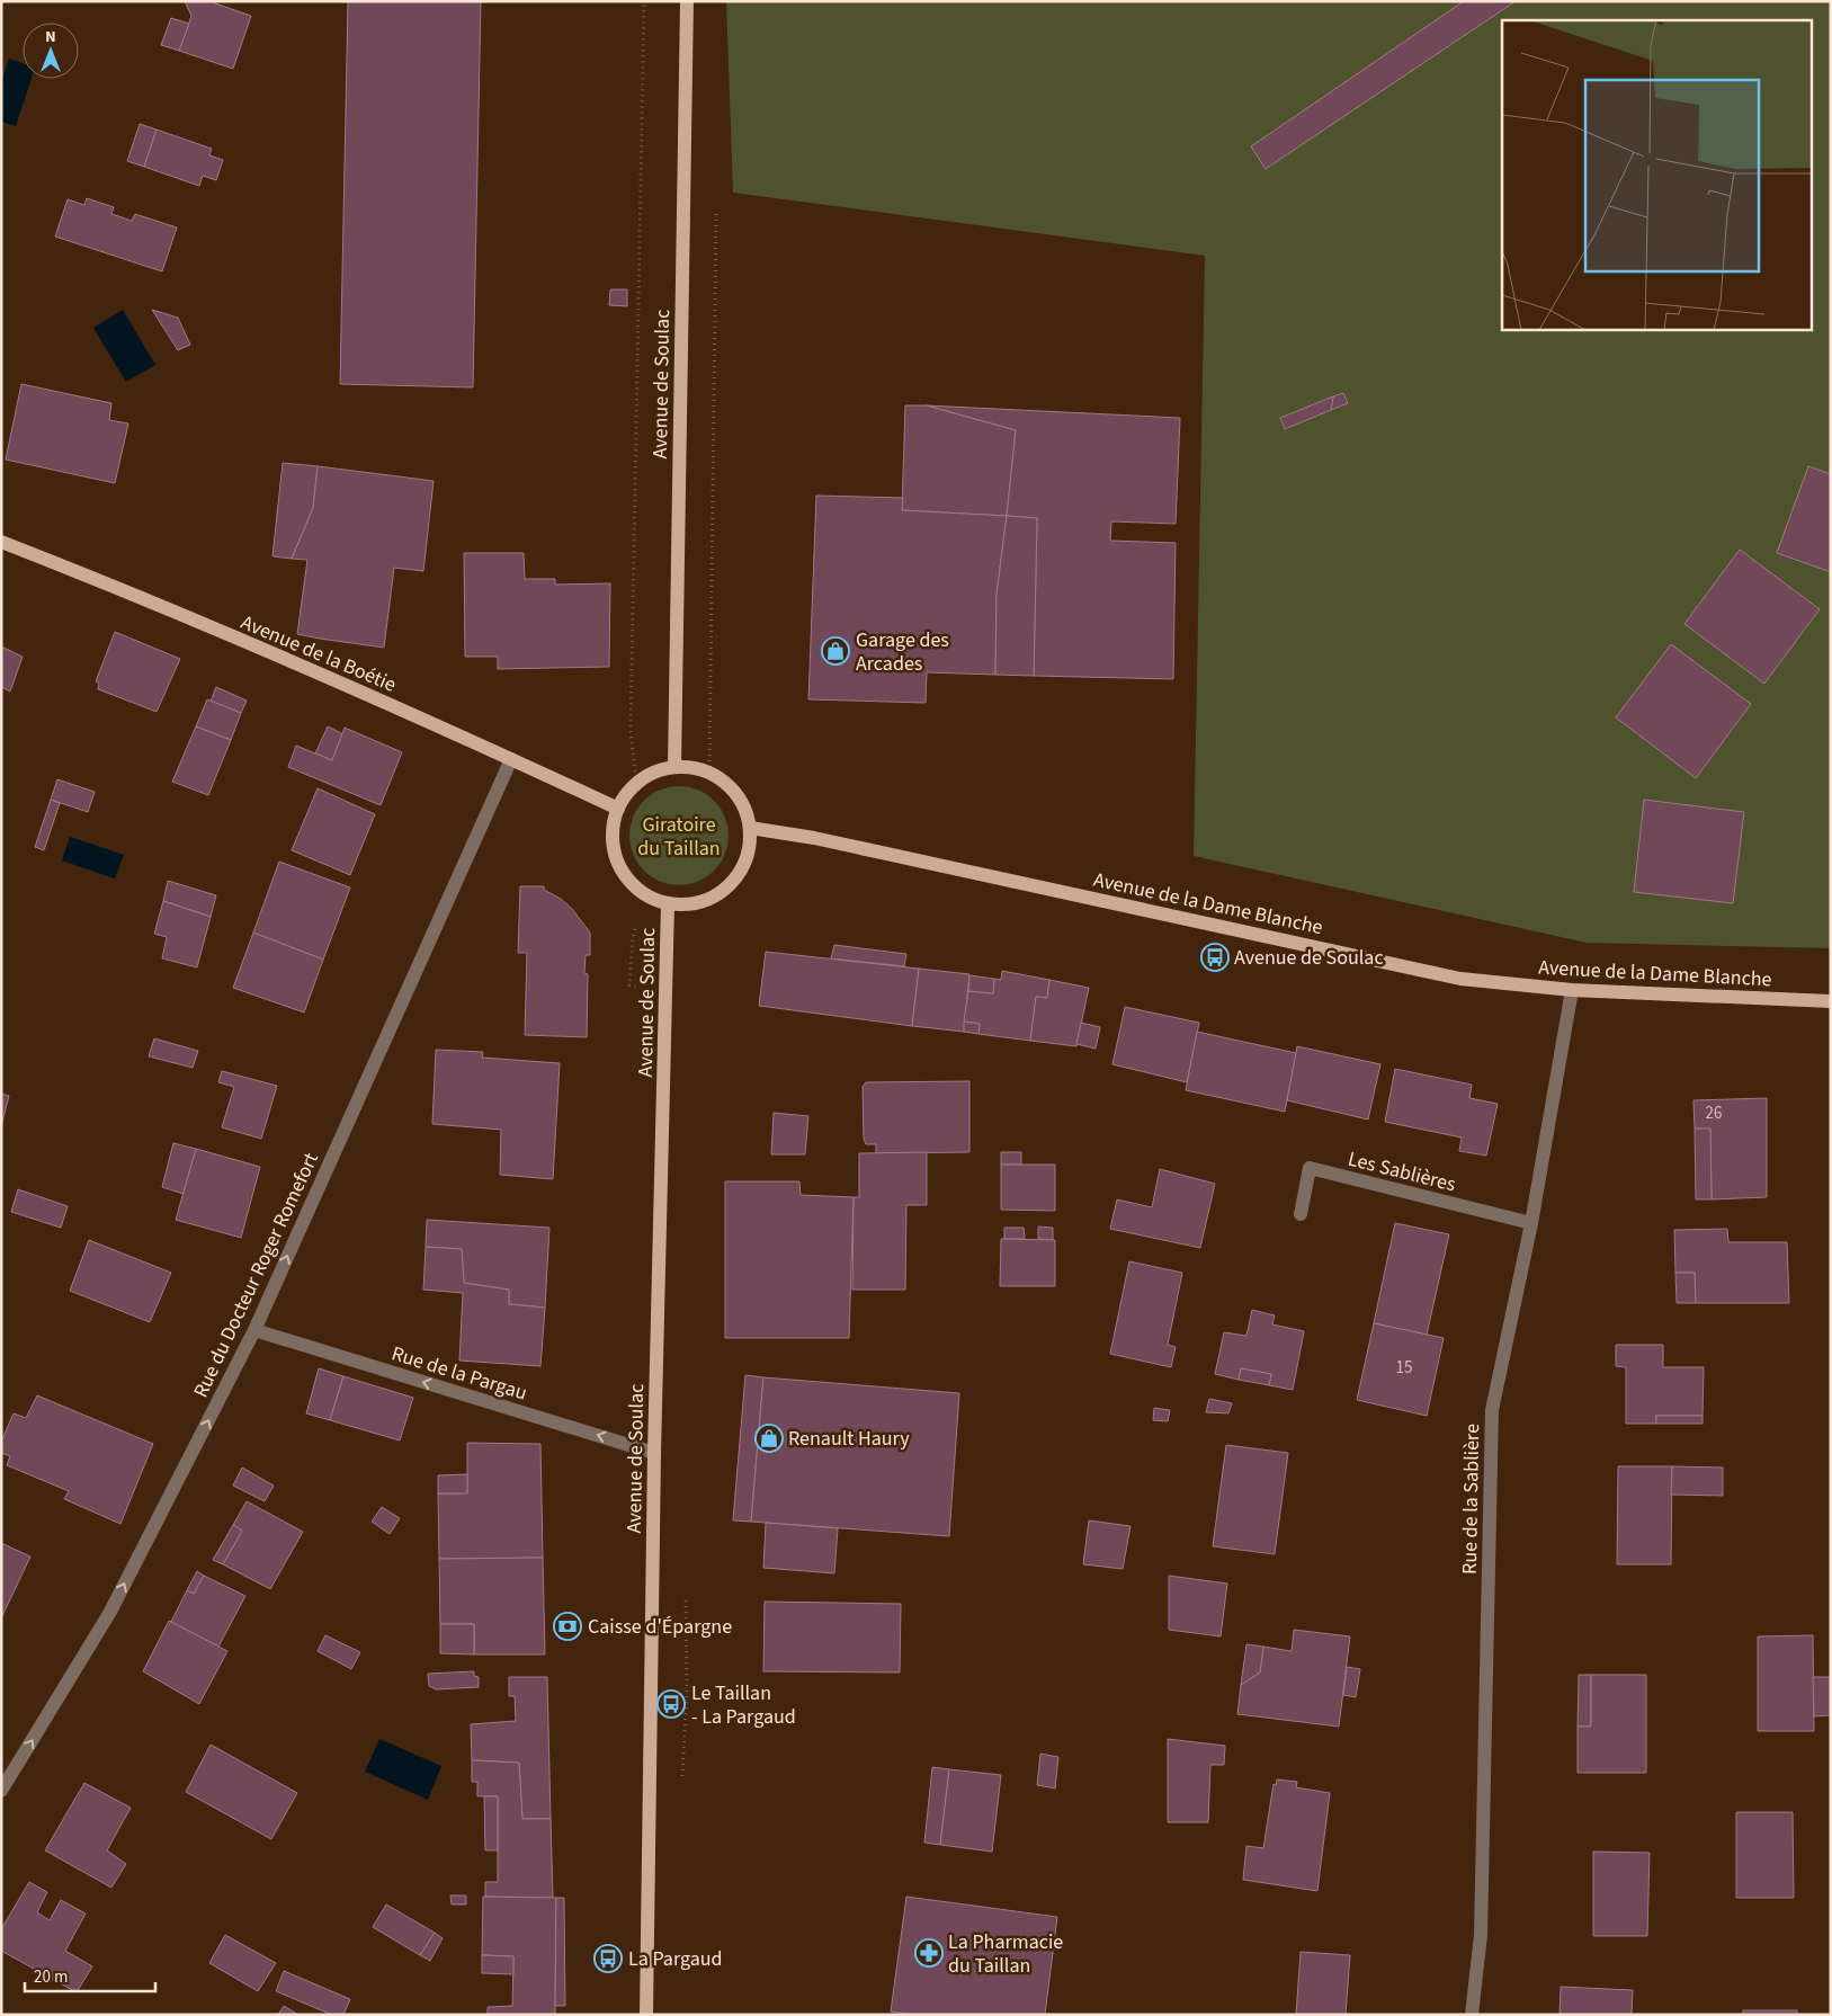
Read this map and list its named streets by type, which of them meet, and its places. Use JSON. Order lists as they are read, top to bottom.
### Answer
{
  "streets": {
    "main road": ["Avenue de Soulac", "Avenue de la Boétie", "Avenue de la Dame Blanche"],
    "street": [
      "Les Sablières",
      "Rue du Docteur Roger Romefort",
      "Rue de la Pargau",
      "Rue de la Sablière"
    ]
  },
  "crossings": [
    ["Avenue de Soulac", "Avenue de la Boétie"],
    ["Avenue de Soulac", "Avenue de la Dame Blanche"],
    ["Avenue de Soulac", "Rue de la Pargau"],
    ["Avenue de la Boétie", "Avenue de la Dame Blanche"],
    ["Avenue de la Boétie", "Rue du Docteur Roger Romefort"],
    ["Avenue de la Dame Blanche", "Rue de la Sablière"],
    ["Les Sablières", "Rue de la Sablière"],
    ["Rue du Docteur Roger Romefort", "Rue de la Pargau"]
  ],
  "one_way": ["Rue du Docteur Roger Romefort", "Rue de la Pargau"],
  "parks": ["Giratoire du Taillan"],
  "places": {
    "shop": ["Garage des Arcades", "Renault Haury"],
    "bus stop": ["Avenue de Soulac", "Le Taillan - La Pargaud", "La Pargaud"],
    "bank": ["Caisse d'Épargne"],
    "pharmacy": ["La Pharmacie du Taillan"]
  },
  "house_numbers": ["26", "15"],
  "scale_bar": "20 m",
  "north": "top"
}
